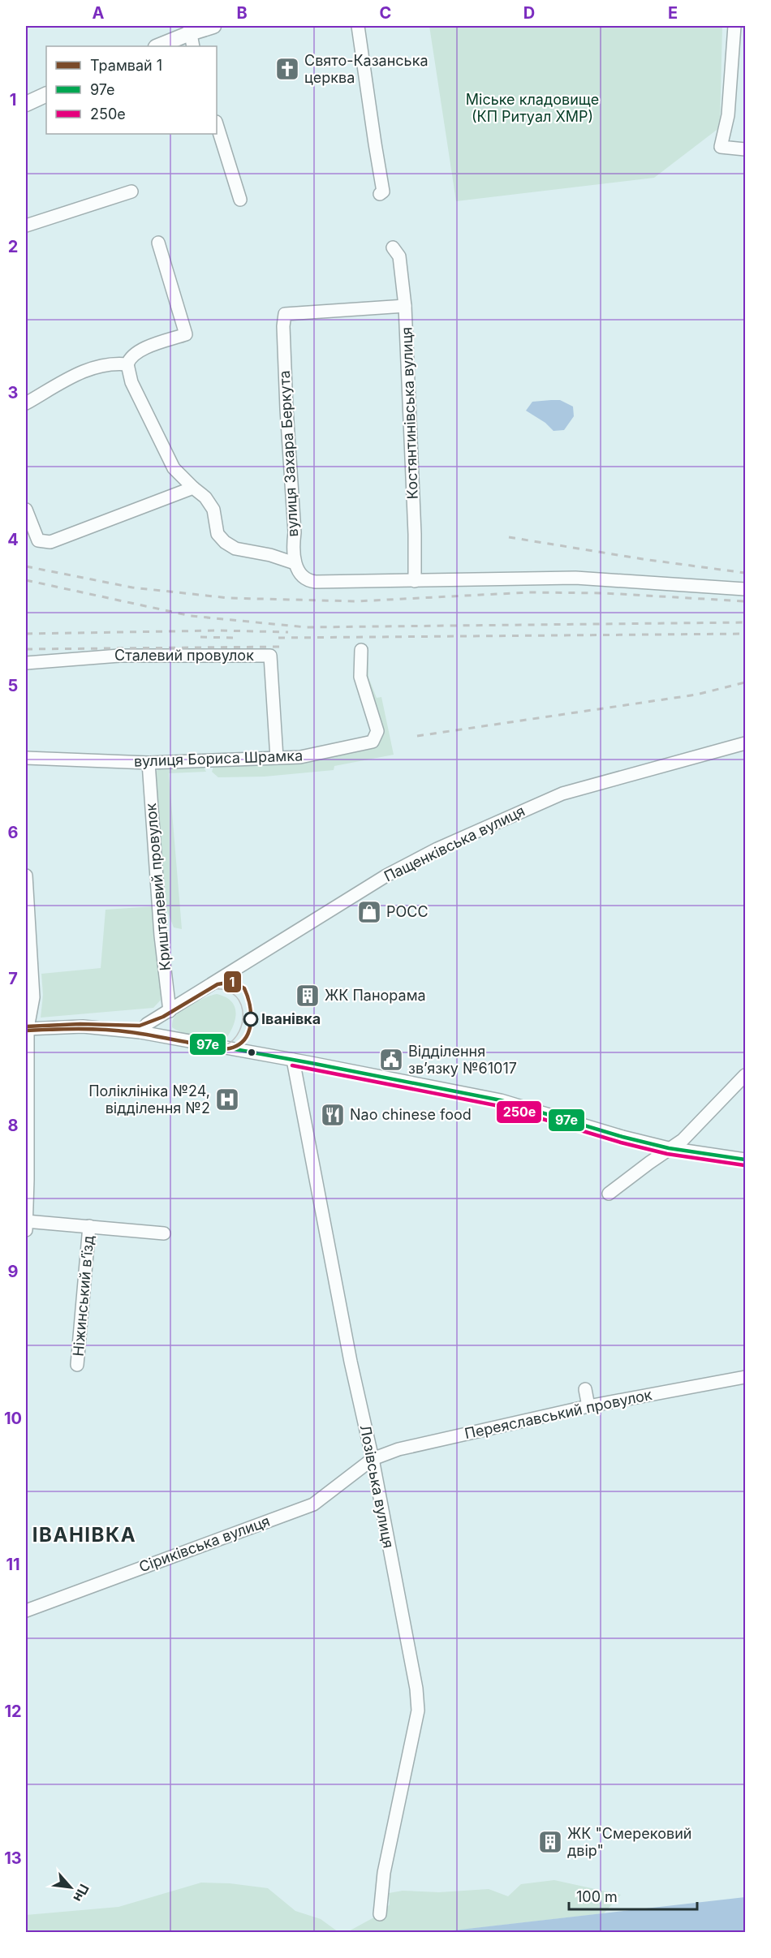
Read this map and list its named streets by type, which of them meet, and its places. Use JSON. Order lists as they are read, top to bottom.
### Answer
{
  "streets": {
    "street": [
      "Костянтинівська вулиця",
      "вулиця Захара Беркута",
      "Сталевий провулок",
      "вулиця Бориса Шрамка",
      "Пащенківська вулиця",
      "Кришталевий провулок",
      "Ніжинський в’їзд",
      "Переяславський провулок",
      "Лозівська вулиця",
      "Сіриківська вулиця"
    ]
  },
  "crossings": [
    ["Костянтинівська вулиця", "вулиця Захара Беркута"],
    ["Сталевий провулок", "вулиця Бориса Шрамка"],
    ["вулиця Бориса Шрамка", "Кришталевий провулок"],
    ["Пащенківська вулиця", "Кришталевий провулок"],
    ["Переяславський провулок", "Лозівська вулиця"],
    ["Переяславський провулок", "Сіриківська вулиця"],
    ["Лозівська вулиця", "Сіриківська вулиця"]
  ],
  "districts": ["ІВАНІВКА"],
  "parks": ["Міське кладовище (КП Ритуал ХМР)"],
  "places": {
    "church": ["Свято-Казанська церква"],
    "shop": ["РОСС"],
    "building": ["ЖК Панорама", "ЖК \"Смерековий двір\""],
    "other": ["Іванівка"],
    "public building": ["Відділення зв’язку №61017"],
    "hospital": ["Поліклініка №24, відділення №2"],
    "restaurant": ["Nao chinese food"]
  },
  "lines": ["tram line 1", "transit line 97е", "transit line 250е"],
  "legend": ["Трамвай 1", "97е", "250е"],
  "scale_bar": "100 m",
  "north": "bottom right",
  "grid": {
    "columns": [
      "A",
      "B",
      "C",
      "D",
      "E"
    ],
    "rows": [
      "1",
      "2",
      "3",
      "4",
      "5",
      "6",
      "7",
      "8",
      "9",
      "10",
      "11",
      "12",
      "13"
    ]
  }
}
